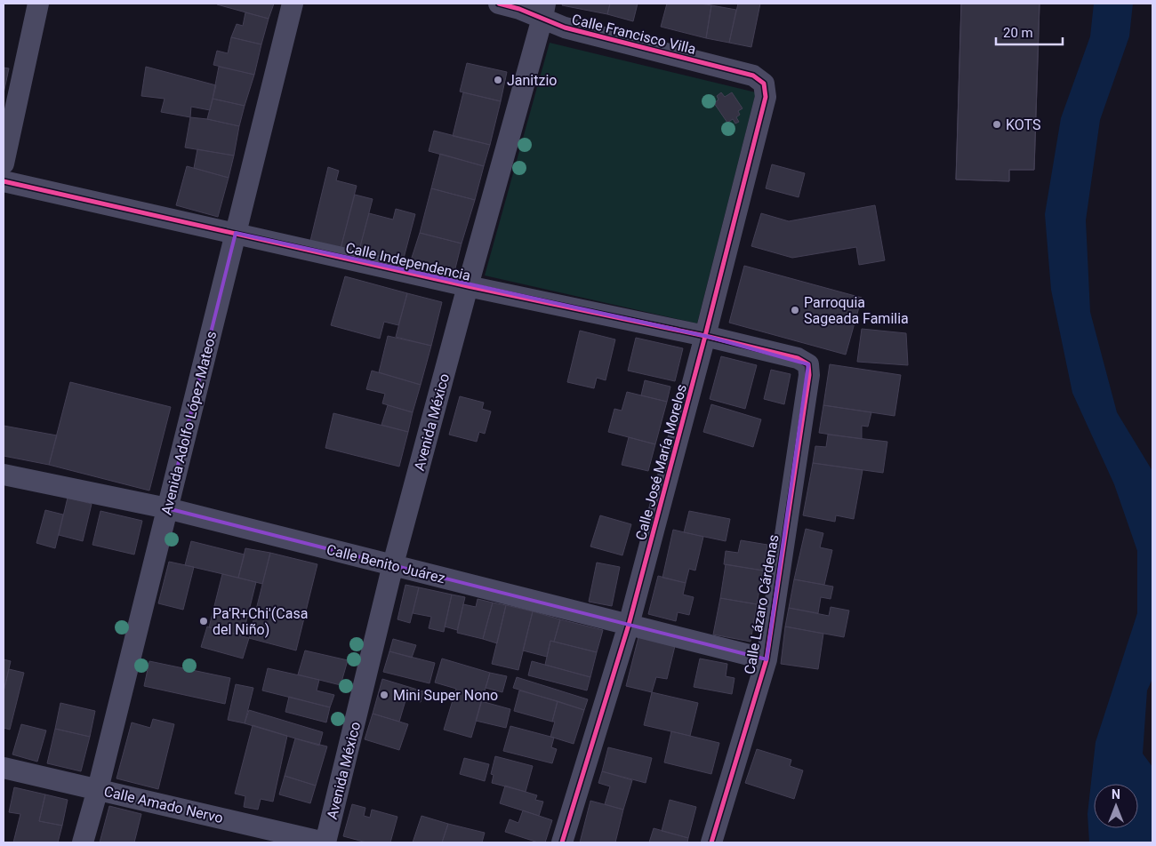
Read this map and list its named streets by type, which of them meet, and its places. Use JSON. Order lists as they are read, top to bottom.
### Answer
{
  "streets": {
    "street": [
      "Calle Francisco Villa",
      "Calle Independencia",
      "Avenida México",
      "Avenida Adolfo López Mateos",
      "Calle José María Morelos",
      "Calle Benito Juárez",
      "Calle Lázaro Cárdenas",
      "Calle Amado Nervo"
    ]
  },
  "crossings": [
    ["Calle Francisco Villa", "Avenida México"],
    ["Calle Francisco Villa", "Calle José María Morelos"],
    ["Calle Independencia", "Avenida México"],
    ["Calle Independencia", "Avenida Adolfo López Mateos"],
    ["Calle Independencia", "Calle José María Morelos"],
    ["Calle Independencia", "Calle Lázaro Cárdenas"],
    ["Avenida México", "Calle Benito Juárez"],
    ["Avenida México", "Calle Amado Nervo"],
    ["Avenida Adolfo López Mateos", "Calle Benito Juárez"],
    ["Avenida Adolfo López Mateos", "Calle Amado Nervo"],
    ["Calle José María Morelos", "Calle Benito Juárez"],
    ["Calle Benito Juárez", "Calle Lázaro Cárdenas"]
  ],
  "places": [
    "Janitzio",
    "KOTS",
    "Parroquia Sageada Familia",
    "Pa'R+Chi'(Casa del Niño)",
    "Mini Super Nono"
  ],
  "scale_bar": "20 m",
  "north": "top"
}
